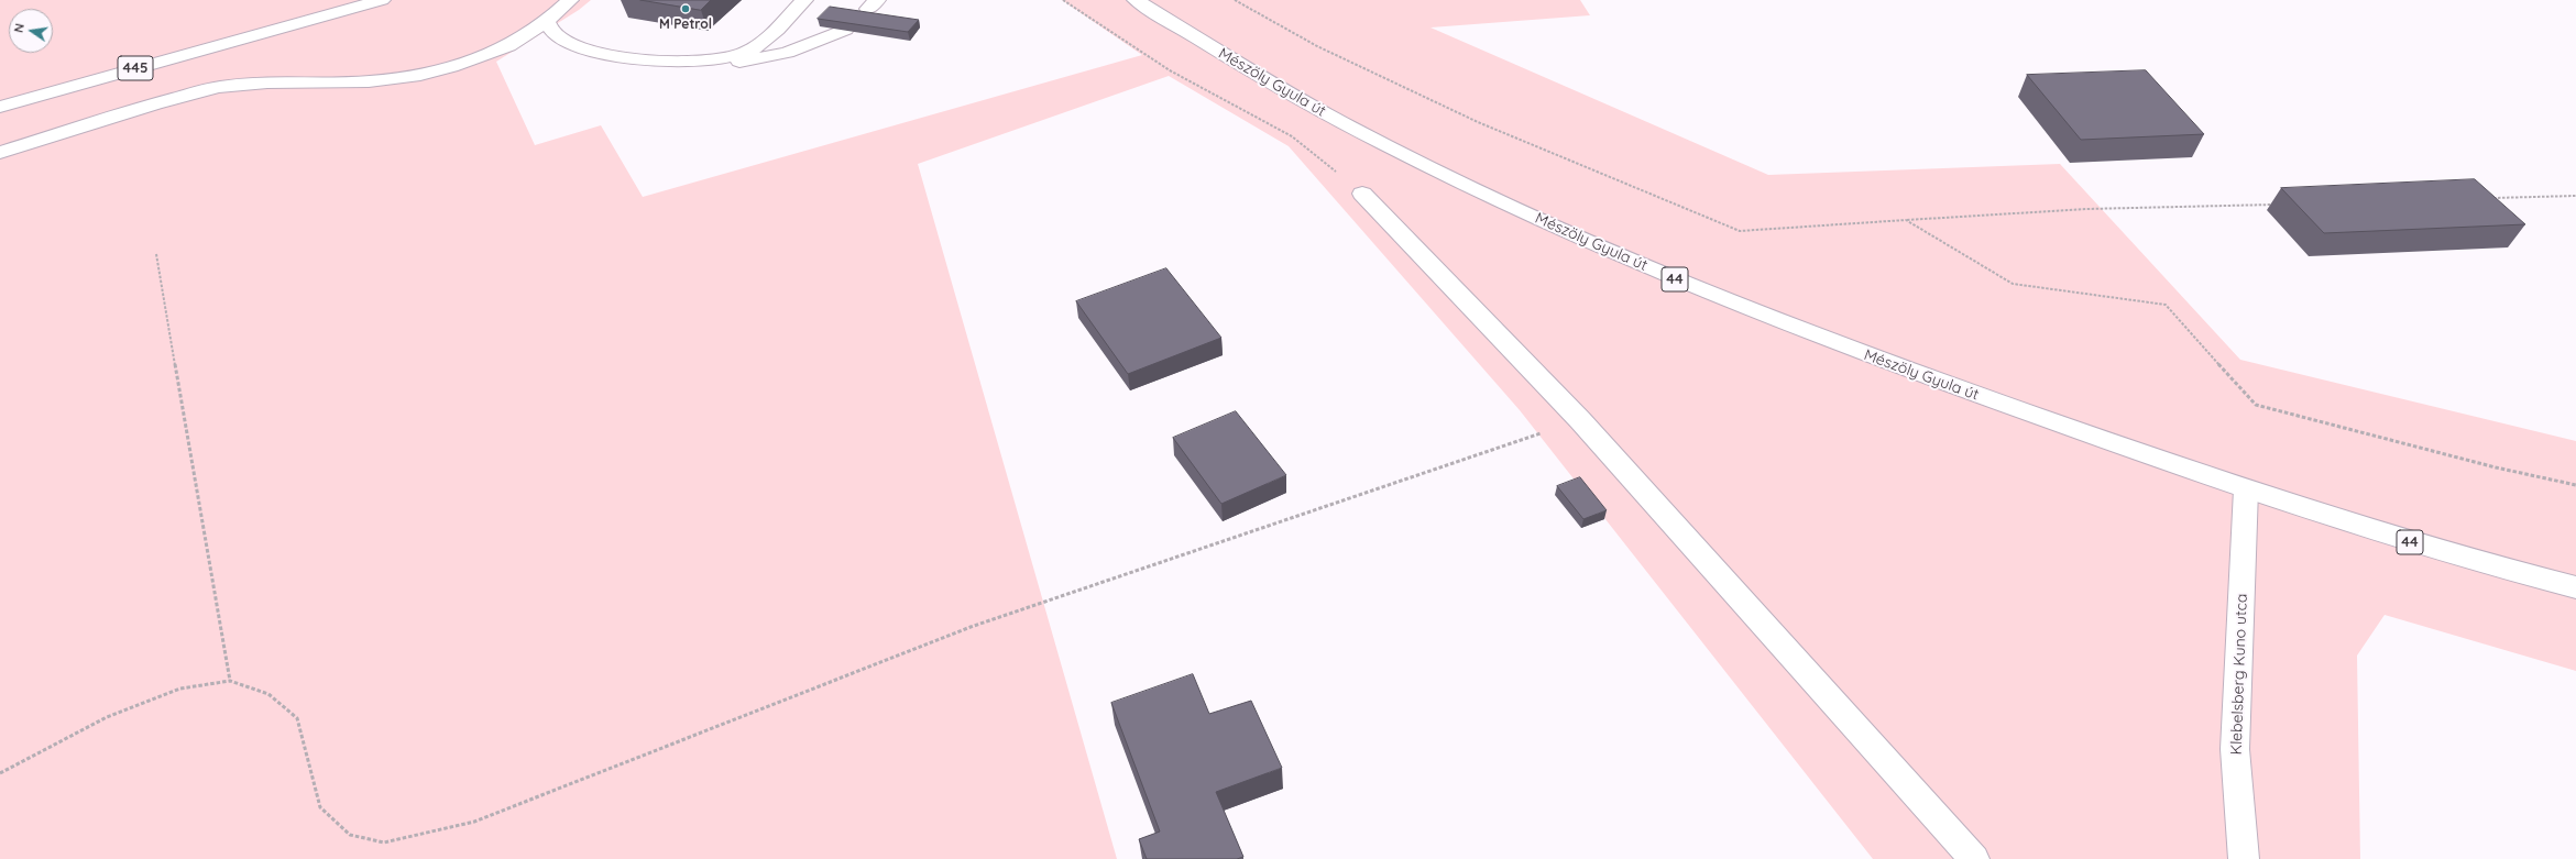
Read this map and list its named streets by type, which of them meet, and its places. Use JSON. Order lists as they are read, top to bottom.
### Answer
{
  "streets": {
    "main road": [
      "445",
      "Mészöly Gyula út",
      "44",
      "Klebelsberg Kuno utca"
    ]
  },
  "crossings": [
    ["Mészöly Gyula út", "44"],
    ["Mészöly Gyula út", "Klebelsberg Kuno utca"],
    ["44", "Klebelsberg Kuno utca"]
  ],
  "places": ["M Petrol"],
  "north": "left"
}
